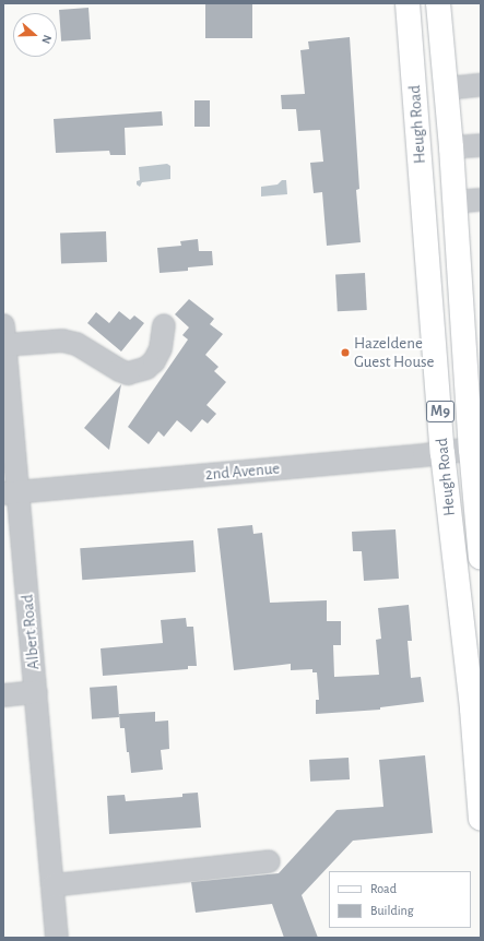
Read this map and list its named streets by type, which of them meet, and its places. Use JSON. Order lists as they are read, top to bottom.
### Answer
{
  "streets": {
    "main road": ["Heugh Road", "M9"],
    "street": ["2nd Avenue", "Albert Road"]
  },
  "crossings": [
    ["Heugh Road", "2nd Avenue"],
    ["2nd Avenue", "Albert Road"]
  ],
  "places": ["Hazeldene Guest House"],
  "legend": ["Road", "Building"],
  "north": "right"
}
